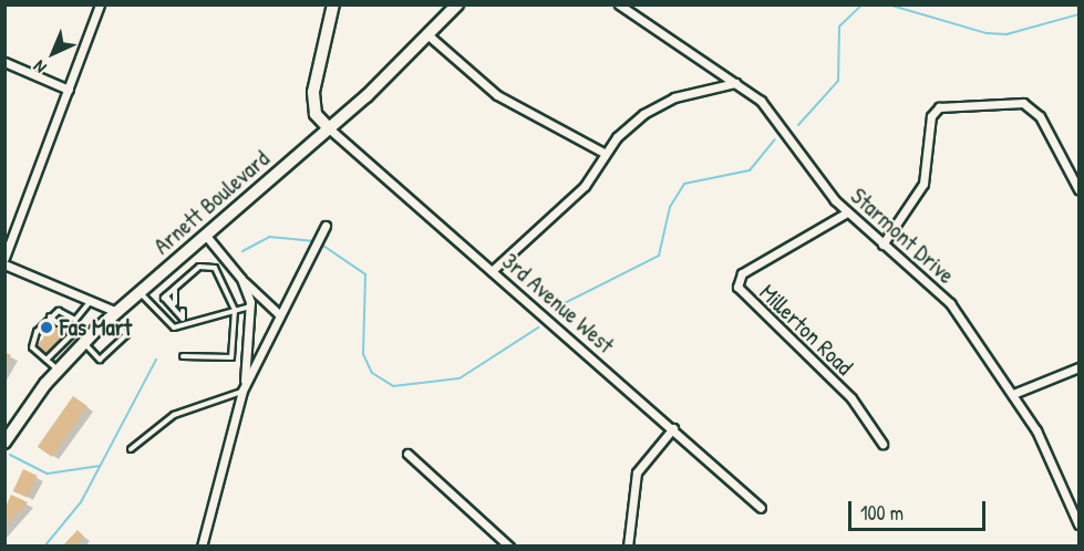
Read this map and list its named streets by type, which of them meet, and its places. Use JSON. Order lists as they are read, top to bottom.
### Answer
{
  "streets": {
    "main road": ["Arnett Boulevard"],
    "street": ["Starmont Drive", "3rd Avenue West", "Millerton Road"]
  },
  "crossings": [
    ["Arnett Boulevard", "3rd Avenue West"],
    ["Starmont Drive", "Millerton Road"]
  ],
  "places": ["Fas Mart"],
  "scale_bar": "100 m",
  "north": "bottom left"
}
